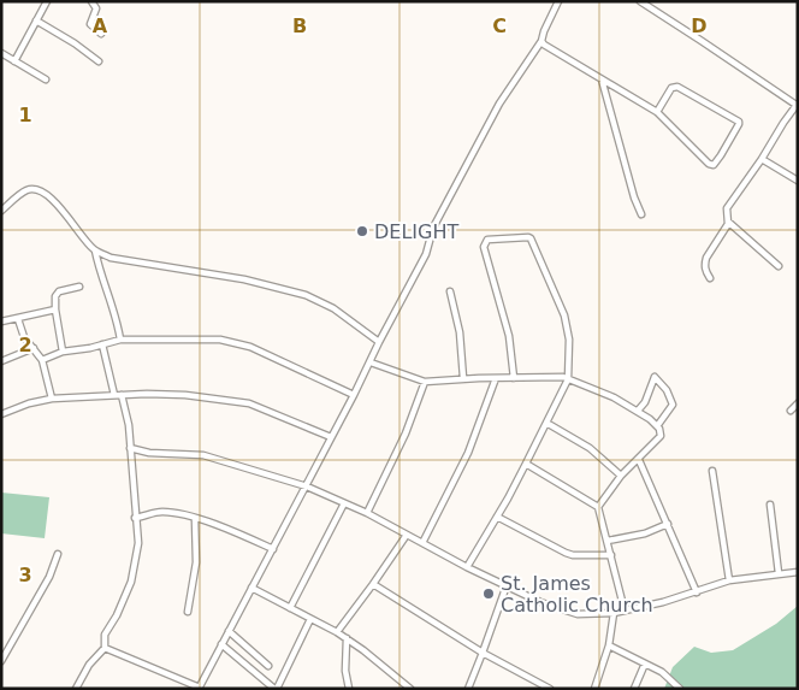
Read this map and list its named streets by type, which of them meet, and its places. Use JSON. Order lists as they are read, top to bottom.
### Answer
{
  "places": ["DELIGHT", "St. James Catholic Church"],
  "grid": {
    "columns": [
      "A",
      "B",
      "C",
      "D"
    ],
    "rows": ["1", "2", "3"]
  }
}
